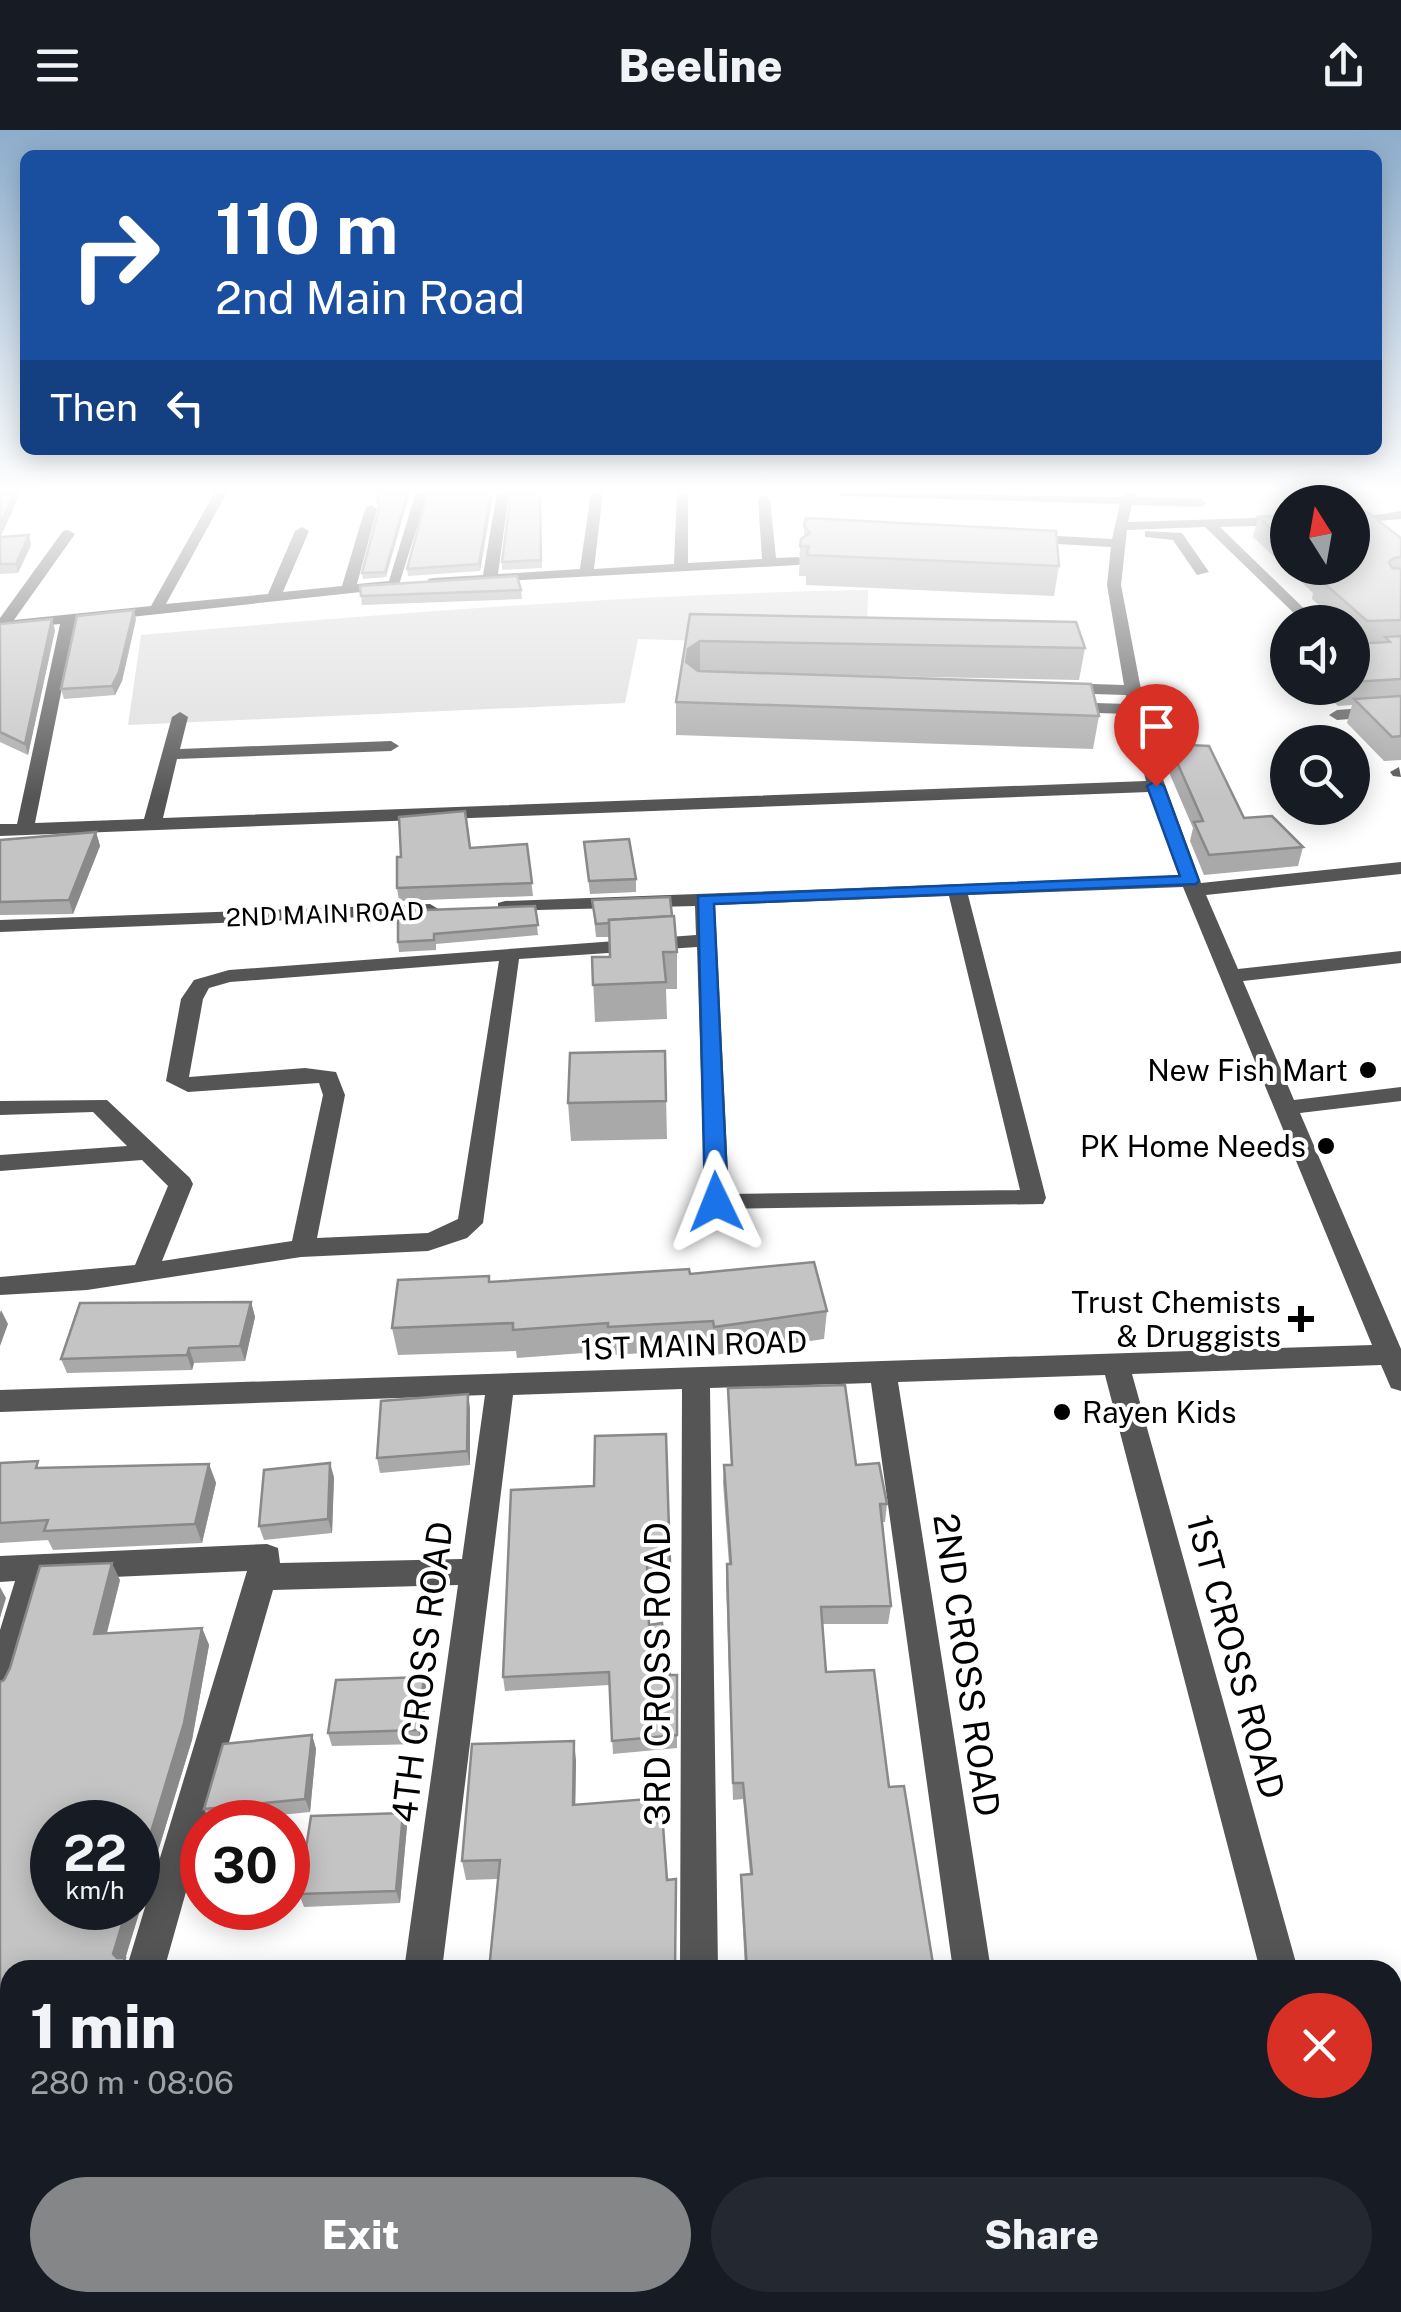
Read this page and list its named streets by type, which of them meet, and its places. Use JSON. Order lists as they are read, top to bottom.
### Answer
{
  "streets": {
    "street": [
      "2ND MAIN ROAD",
      "1ST MAIN ROAD",
      "1ST CROSS ROAD",
      "2ND CROSS ROAD",
      "4TH CROSS ROAD",
      "3RD CROSS ROAD"
    ]
  },
  "crossings": [
    ["1ST MAIN ROAD", "1ST CROSS ROAD"],
    ["1ST MAIN ROAD", "2ND CROSS ROAD"],
    ["1ST MAIN ROAD", "4TH CROSS ROAD"],
    ["1ST MAIN ROAD", "3RD CROSS ROAD"]
  ],
  "places": {
    "other": ["New Fish Mart", "PK Home Needs", "Rayen Kids"],
    "health": ["Trust Chemists & Druggists"]
  },
  "north": "top",
  "page": {
    "header": "Beeline",
    "turn": ["110 m", "2nd Main Road"],
    "then": "Then",
    "speed": "22 km/h",
    "limit": "30",
    "heading": ["1 min", "280 m · 08:06"],
    "buttons": ["Exit", "Share"]
  }
}
